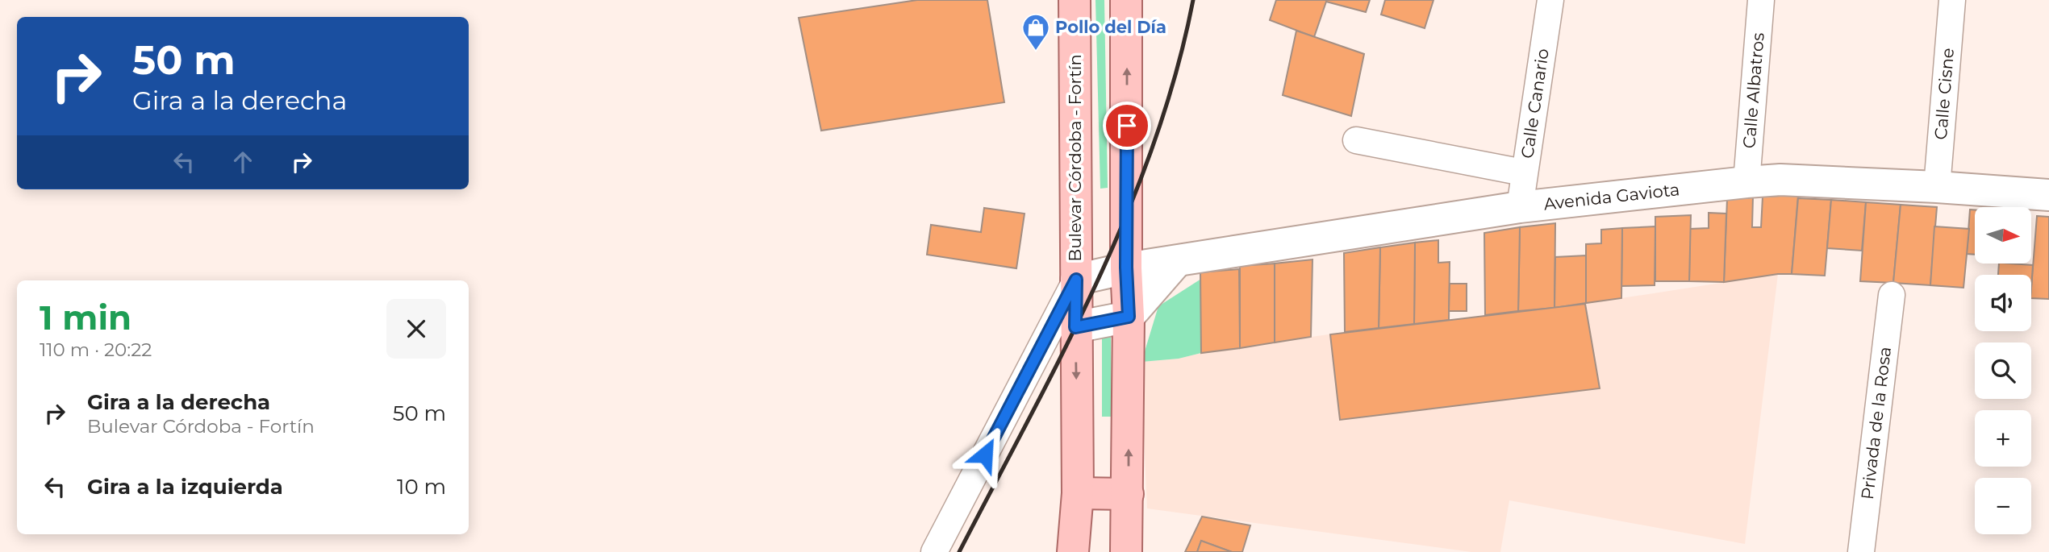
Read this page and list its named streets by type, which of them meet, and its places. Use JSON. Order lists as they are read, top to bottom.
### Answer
{
  "streets": {
    "main road": ["Bulevar Córdoba - Fortín"],
    "street": [
      "Calle Albatros",
      "Calle Cisne",
      "Calle Canario",
      "Avenida Gaviota",
      "Privada de la Rosa"
    ]
  },
  "crossings": [
    ["Calle Albatros", "Avenida Gaviota"],
    ["Calle Cisne", "Avenida Gaviota"],
    ["Calle Canario", "Avenida Gaviota"],
    ["Bulevar Córdoba - Fortín", "Avenida Gaviota"]
  ],
  "places": {
    "shop": ["Pollo del Día"]
  },
  "north": "right",
  "page": {
    "turn": ["50 m", "Gira a la derecha"],
    "map_buttons": ["+", "−"],
    "heading": ["1 min", "110 m · 20:22"],
    "list": [
      {
        "name": "Gira a la derecha",
        "note": "Bulevar Córdoba - Fortín",
        "value": "50 m"
      },
      {
        "name": "Gira a la izquierda",
        "value": "10 m"
      }
    ]
  }
}
